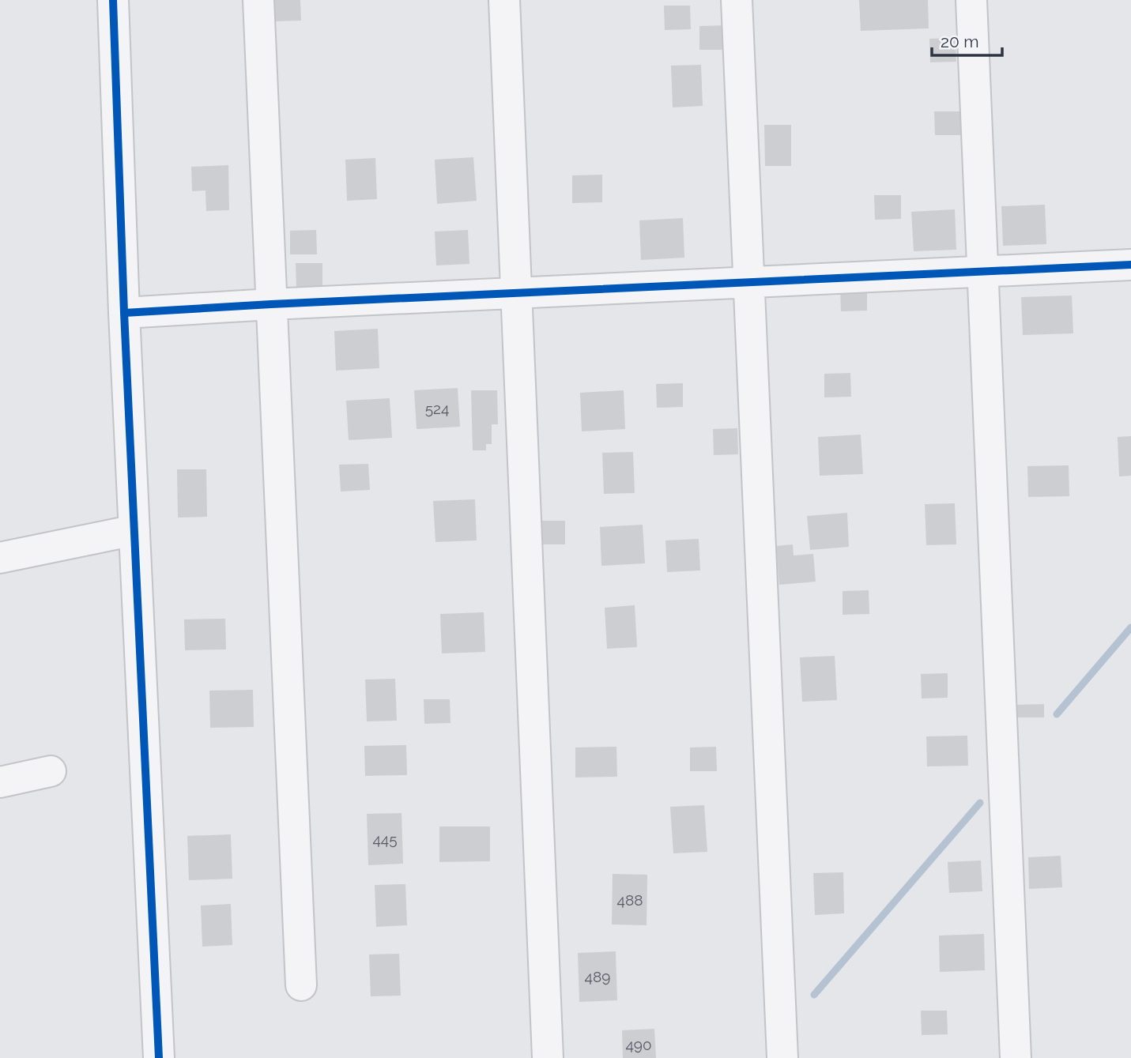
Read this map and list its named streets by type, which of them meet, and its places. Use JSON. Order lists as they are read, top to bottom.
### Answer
{
  "house_numbers": [
    "524",
    "445",
    "488",
    "489",
    "490"
  ],
  "scale_bar": "20 m"
}
